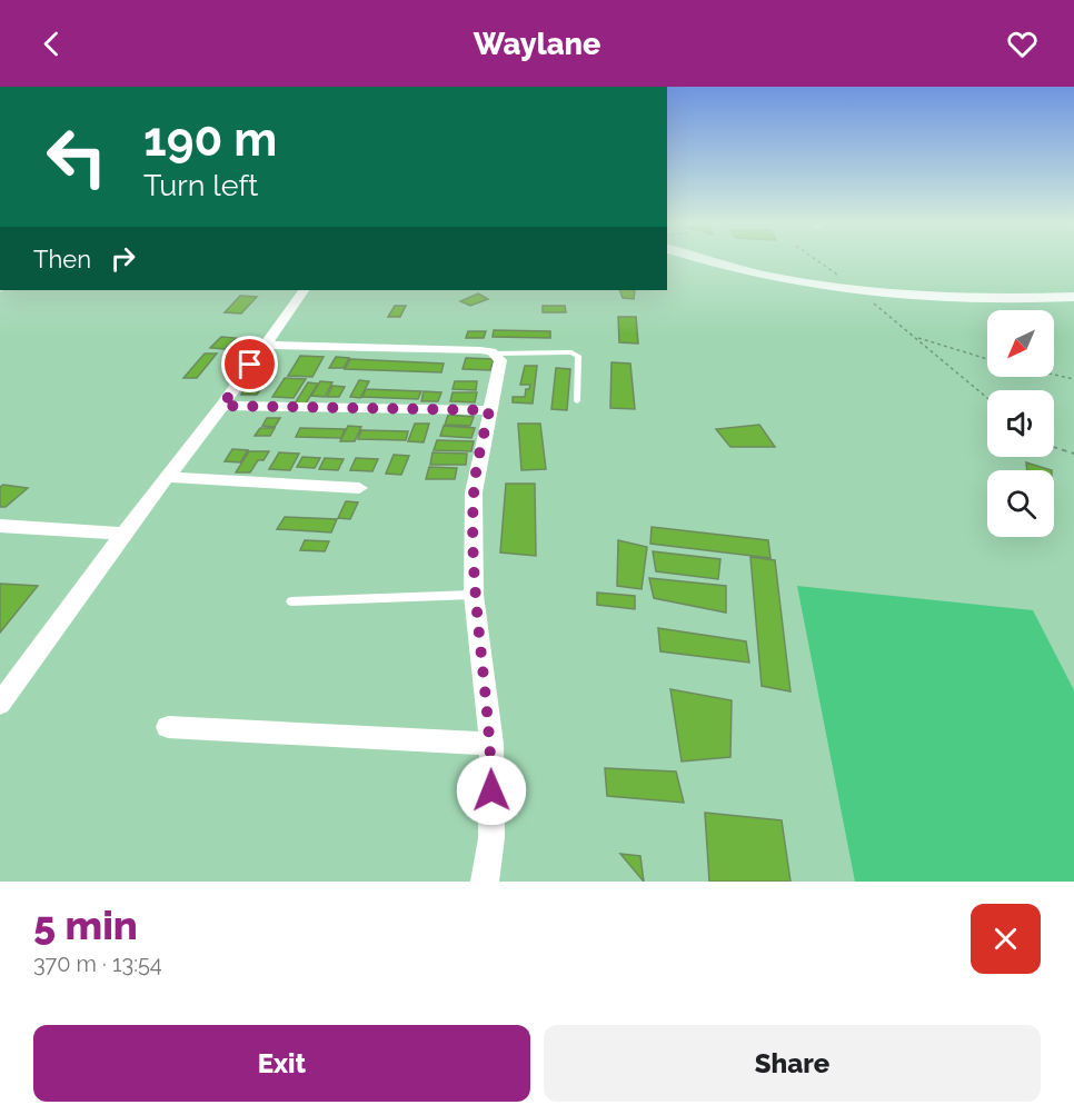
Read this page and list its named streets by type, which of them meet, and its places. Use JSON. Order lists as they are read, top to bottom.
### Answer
{
  "north": "bottom left",
  "page": {
    "header": "Waylane",
    "turn": ["190 m", "Turn left"],
    "then": "Then",
    "heading": ["5 min", "370 m · 13:54"],
    "buttons": ["Exit", "Share"]
  }
}
